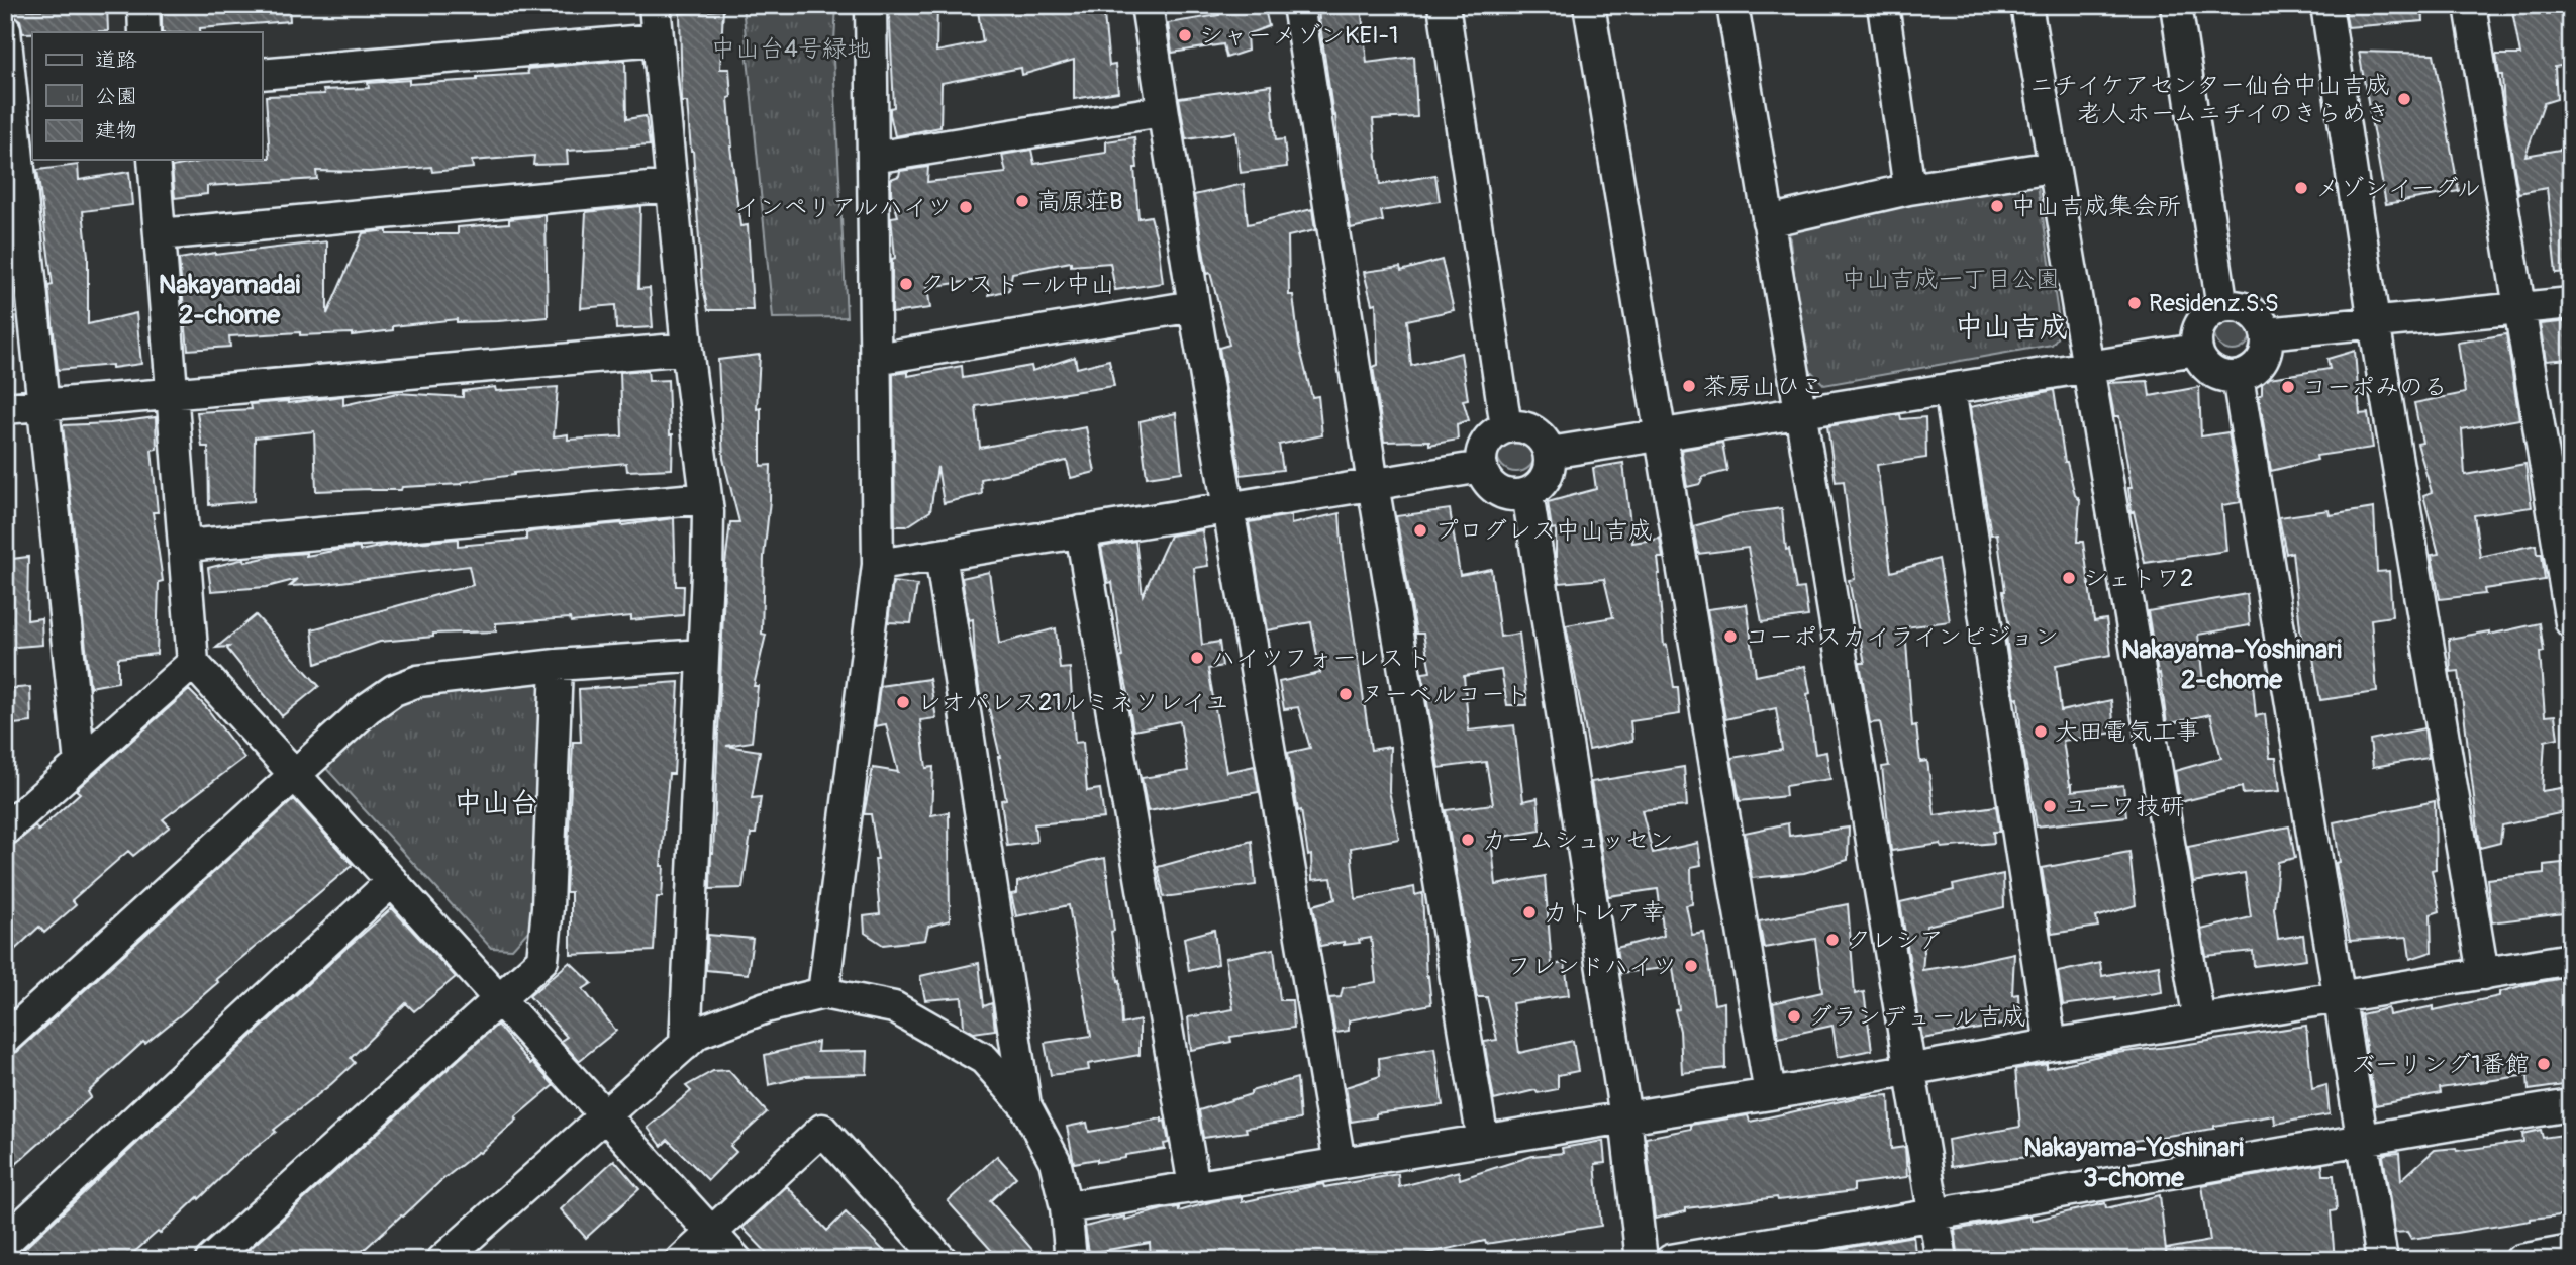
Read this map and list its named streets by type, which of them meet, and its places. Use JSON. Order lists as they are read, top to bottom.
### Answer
{
  "districts": [
    "Nakayamadai 2-chome",
    "中山吉成",
    "Nakayama-Yoshinari 2-chome",
    "中山台",
    "Nakayama-Yoshinari 3-chome"
  ],
  "parks": ["中山台4号緑地", "中山吉成一丁目公園"],
  "places": [
    "シャーメゾンKEI-1",
    "ニチイケアセンター仙台中山吉成 老人ホームニチイのきらめき",
    "メゾンイーグル",
    "高原荘B",
    "中山吉成集会所",
    "インペリアルハイツ",
    "クレストール中山",
    "Residenz.S.S",
    "茶房山ひこ",
    "コーポみのる",
    "プログレス中山吉成",
    "シェトワ2",
    "コーポスカイラインピジョン",
    "ハイツフォーレスト",
    "ヌーベルコート",
    "レオパレス21ルミネソレイユ",
    "大田電気工事",
    "ユーワ技研",
    "カームシュッセン",
    "カトレア幸",
    "クレシア",
    "フレンドハイツ",
    "グランデュール吉成",
    "ズーリング1番館"
  ],
  "legend": ["道路", "公園", "建物"]
}
